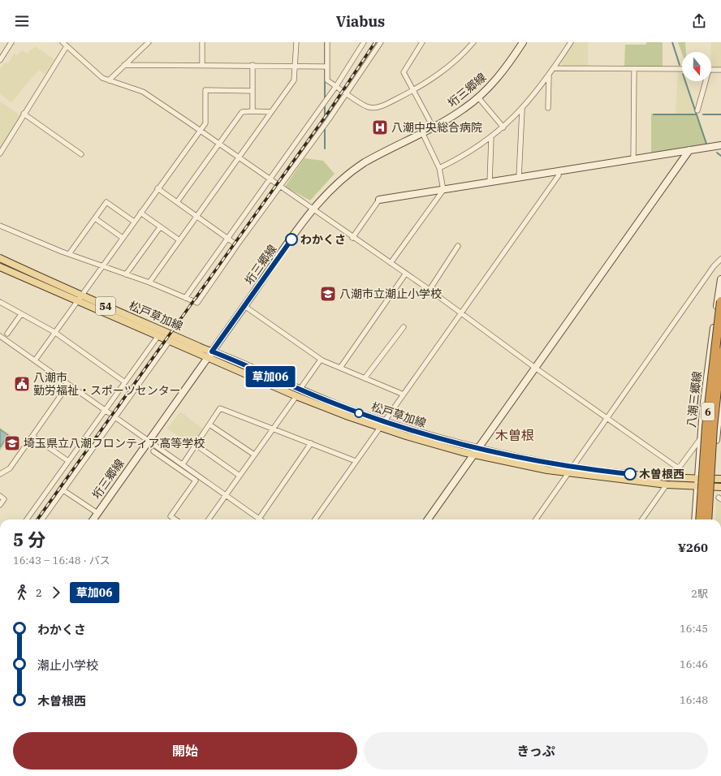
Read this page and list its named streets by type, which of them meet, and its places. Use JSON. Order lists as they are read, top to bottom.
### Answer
{
  "streets": {
    "highway": ["6"],
    "main road": ["54", "松戸草加線"],
    "street": ["垳三郷線", "八潮三郷線"]
  },
  "crossings": [
    ["垳三郷線", "松戸草加線"],
    ["松戸草加線", "八潮三郷線"]
  ],
  "districts": ["木曽根"],
  "places": {
    "hospital": ["八潮中央総合病院"],
    "other": ["わかくさ", "木曽根西"],
    "school or university": ["八潮市立潮止小学校", "埼玉県立八潮フロンティア高等学校"],
    "public building": ["八潮市 勤労福祉・スポーツセンター"]
  },
  "lines": ["bus line 草加06"],
  "north": "bottom",
  "page": {
    "header": "Viabus",
    "on_map": "草加06",
    "heading": ["5 分", "16:43 – 16:48 · バス", "¥260"],
    "legs": ["2", "草加06", "2駅"],
    "list": [
      {
        "name": "わかくさ",
        "value": "16:45"
      },
      {
        "name": "潮止小学校",
        "value": "16:46"
      },
      {
        "name": "木曽根西",
        "value": "16:48"
      }
    ],
    "buttons": ["開始", "きっぷ"]
  }
}
